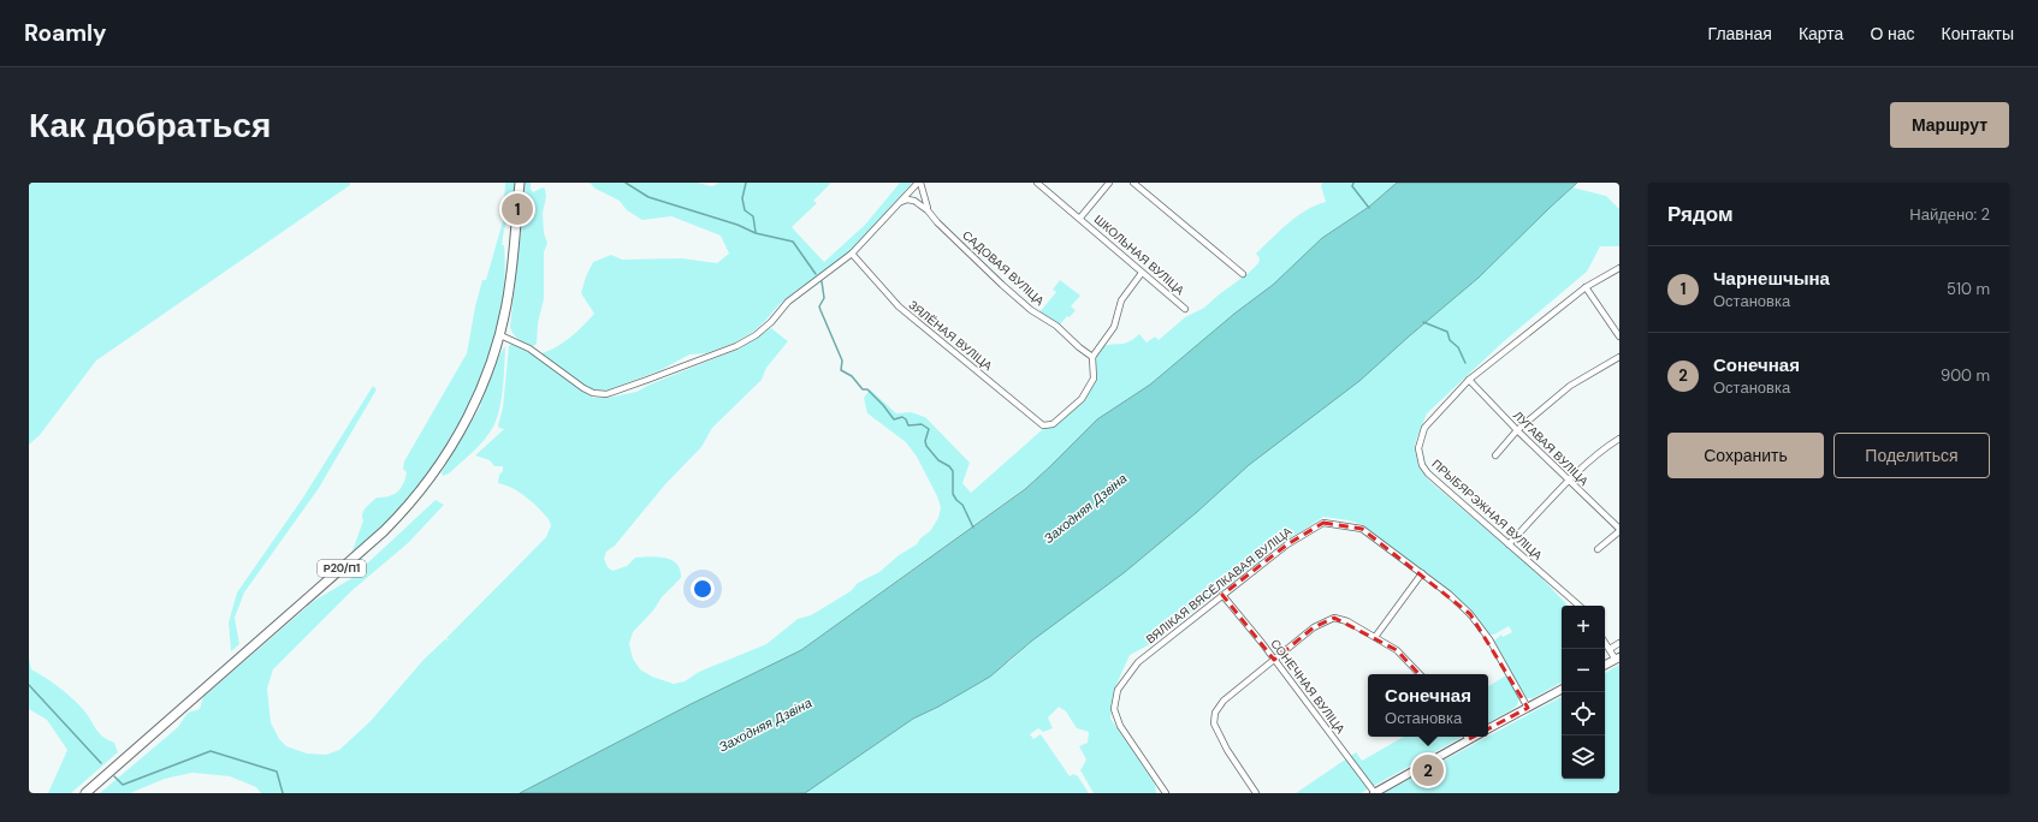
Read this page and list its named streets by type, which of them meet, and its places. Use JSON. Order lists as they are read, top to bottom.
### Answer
{
  "streets": {
    "main road": ["Р20/П1"],
    "street": [
      "ШКОЛЬНАЯ ВУЛІЦА",
      "САДОВАЯ ВУЛІЦА",
      "ЗЯЛЁНАЯ ВУЛІЦА",
      "ЛУГАВАЯ ВУЛІЦА",
      "ПРЫБЯРЭЖНАЯ ВУЛІЦА",
      "ВЯЛІКАЯ ВЯСЁЛКАВАЯ ВУЛІЦА",
      "СОНЕЧНАЯ ВУЛІЦА"
    ]
  },
  "crossings": [
    ["САДОВАЯ ВУЛІЦА", "ЗЯЛЁНАЯ ВУЛІЦА"],
    ["ЛУГАВАЯ ВУЛІЦА", "ПРЫБЯРЭЖНАЯ ВУЛІЦА"],
    ["ВЯЛІКАЯ ВЯСЁЛКАВАЯ ВУЛІЦА", "СОНЕЧНАЯ ВУЛІЦА"]
  ],
  "water": ["Заходняя Дзвіна"],
  "page": {
    "header": "Roamly",
    "nav": [
      "Главная",
      "Карта",
      "О нас",
      "Контакты"
    ],
    "buttons": [
      "Маршрут",
      ["Сохранить", "Поделиться"]
    ],
    "title": "Как добраться",
    "heading": ["Рядом", "Найдено: 2"],
    "pins": ["1", "2"],
    "list": [
      {
        "mark": "1",
        "name": "Чарнешчына",
        "note": "Остановка",
        "value": "510 m"
      },
      {
        "mark": "2",
        "name": "Сонечная",
        "note": "Остановка",
        "value": "900 m"
      }
    ],
    "map_buttons": ["+", "−"],
    "popup": ["Сонечная", "Остановка"]
  }
}
